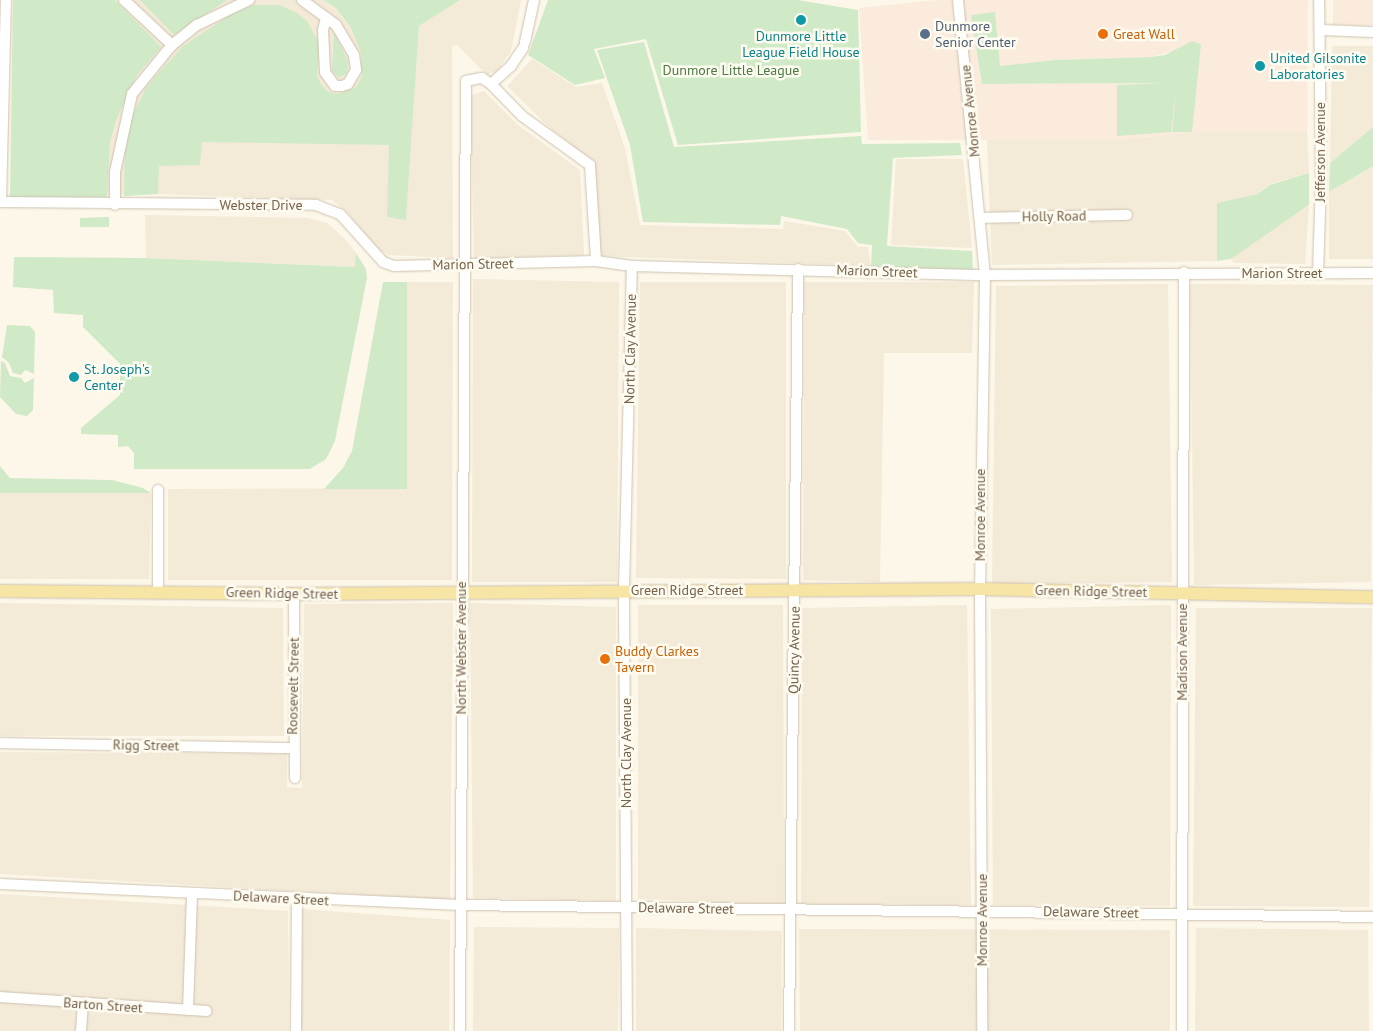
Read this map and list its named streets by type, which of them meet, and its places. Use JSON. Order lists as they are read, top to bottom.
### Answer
{
  "streets": {
    "main road": ["Green Ridge Street"],
    "street": [
      "Monroe Avenue",
      "Jefferson Avenue",
      "Webster Drive",
      "Holly Road",
      "Marion Street",
      "North Clay Avenue",
      "North Webster Avenue",
      "Quincy Avenue",
      "Madison Avenue",
      "Roosevelt Street",
      "Rigg Street",
      "Delaware Street",
      "Barton Street"
    ]
  },
  "crossings": [
    ["Monroe Avenue", "Holly Road"],
    ["Monroe Avenue", "Marion Street"],
    ["Monroe Avenue", "Green Ridge Street"],
    ["Monroe Avenue", "Delaware Street"],
    ["Jefferson Avenue", "Marion Street"],
    ["Webster Drive", "Marion Street"],
    ["Marion Street", "North Clay Avenue"],
    ["Marion Street", "North Webster Avenue"],
    ["Marion Street", "Quincy Avenue"],
    ["Marion Street", "Madison Avenue"],
    ["North Clay Avenue", "Green Ridge Street"],
    ["North Clay Avenue", "Delaware Street"],
    ["Green Ridge Street", "North Webster Avenue"],
    ["Green Ridge Street", "Quincy Avenue"],
    ["Green Ridge Street", "Madison Avenue"],
    ["Green Ridge Street", "Roosevelt Street"],
    ["North Webster Avenue", "Delaware Street"],
    ["Quincy Avenue", "Delaware Street"],
    ["Madison Avenue", "Delaware Street"],
    ["Roosevelt Street", "Rigg Street"]
  ],
  "parks": ["Dunmore Little League"],
  "places": [
    "Dunmore Little League Field House",
    "Dunmore Senior Center",
    "Great Wall",
    "United Gilsonite Laboratories",
    "St. Joseph's Center",
    "Buddy Clarkes Tavern"
  ]
}
